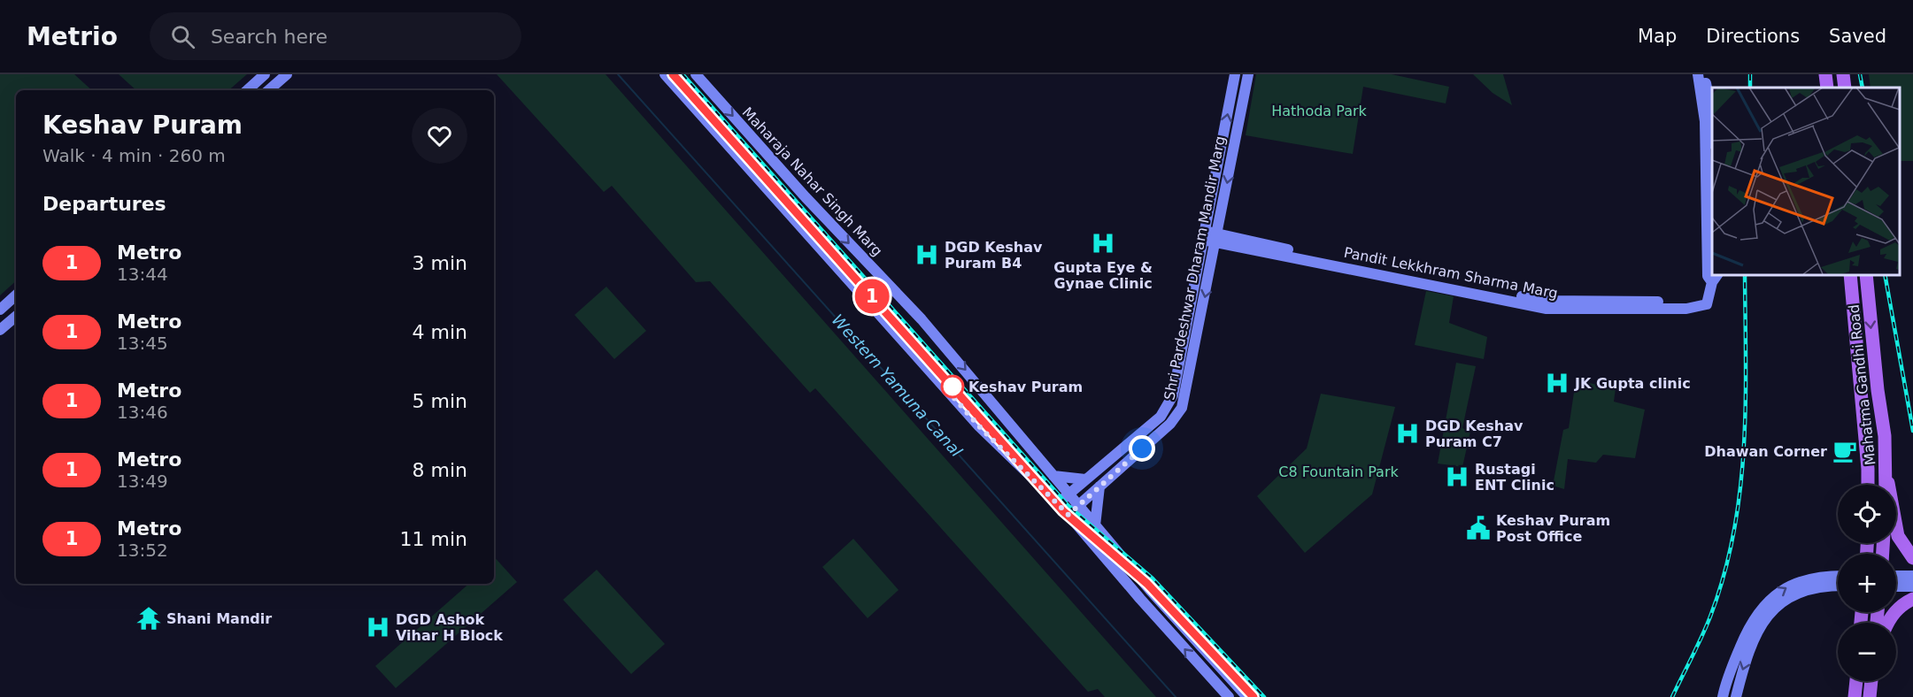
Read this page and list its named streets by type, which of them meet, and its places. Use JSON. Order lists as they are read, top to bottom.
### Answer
{
  "streets": {
    "main road": [
      "Maharaja Nahar Singh Marg",
      "Shri Pardeshwar Dharam Mandir Marg",
      "Pandit Lekkhram Sharma Marg",
      "Mahatma Gandhi Road"
    ]
  },
  "crossings": [
    ["Maharaja Nahar Singh Marg", "Shri Pardeshwar Dharam Mandir Marg"],
    ["Shri Pardeshwar Dharam Mandir Marg", "Pandit Lekkhram Sharma Marg"]
  ],
  "water": ["Western Yamuna Canal"],
  "parks": ["Hathoda Park", "C8 Fountain Park"],
  "places": {
    "hospital": [
      "Gupta Eye & Gynae Clinic",
      "DGD Keshav Puram B4",
      "JK Gupta clinic",
      "DGD Keshav Puram C7",
      "Rustagi ENT Clinic",
      "DGD Ashok Vihar H Block"
    ],
    "other": ["Keshav Puram"],
    "cafe": ["Dhawan Corner"],
    "public building": ["Keshav Puram Post Office"],
    "temple": ["Shani Mandir"]
  },
  "lines": ["metro line 1"],
  "page": {
    "header": "Metrio",
    "search": "Search here",
    "nav": ["Map", "Directions", "Saved"],
    "on_map": "1",
    "heading": [
      ["Keshav Puram", "Walk · 4 min · 260 m"],
      "Departures"
    ],
    "list": [
      {
        "mark": "1",
        "name": "Metro",
        "note": "13:44",
        "value": "3 min"
      },
      {
        "mark": "1",
        "name": "Metro",
        "note": "13:45",
        "value": "4 min"
      },
      {
        "mark": "1",
        "name": "Metro",
        "note": "13:46",
        "value": "5 min"
      },
      {
        "mark": "1",
        "name": "Metro",
        "note": "13:49",
        "value": "8 min"
      },
      {
        "mark": "1",
        "name": "Metro",
        "note": "13:52",
        "value": "11 min"
      }
    ],
    "map_buttons": ["+", "−"]
  }
}
